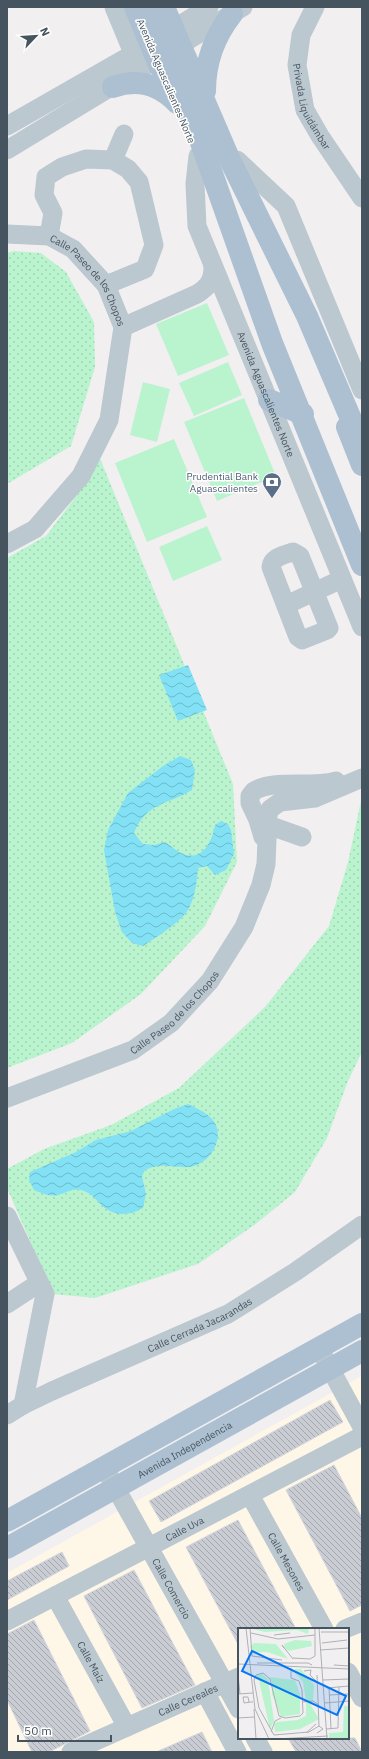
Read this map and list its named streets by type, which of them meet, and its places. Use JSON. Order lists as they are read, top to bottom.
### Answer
{
  "streets": {
    "main road": ["Avenida Aguascalientes Norte", "Avenida Independencia"],
    "street": [
      "Privada Liquidámbar",
      "Calle Paseo de los Chopos",
      "Calle Cerrada Jacarandas",
      "Calle Uva",
      "Calle Mesones",
      "Calle Comercio",
      "Calle Maíz",
      "Calle Cereales"
    ]
  },
  "crossings": [
    ["Avenida Independencia", "Calle Comercio"],
    ["Calle Uva", "Calle Mesones"],
    ["Calle Uva", "Calle Comercio"],
    ["Calle Uva", "Calle Maíz"],
    ["Calle Comercio", "Calle Cereales"],
    ["Calle Maíz", "Calle Cereales"]
  ],
  "places": {
    "bank": ["Prudential Bank Aguascalientes"]
  },
  "scale_bar": "50 m",
  "north": "top right"
}
